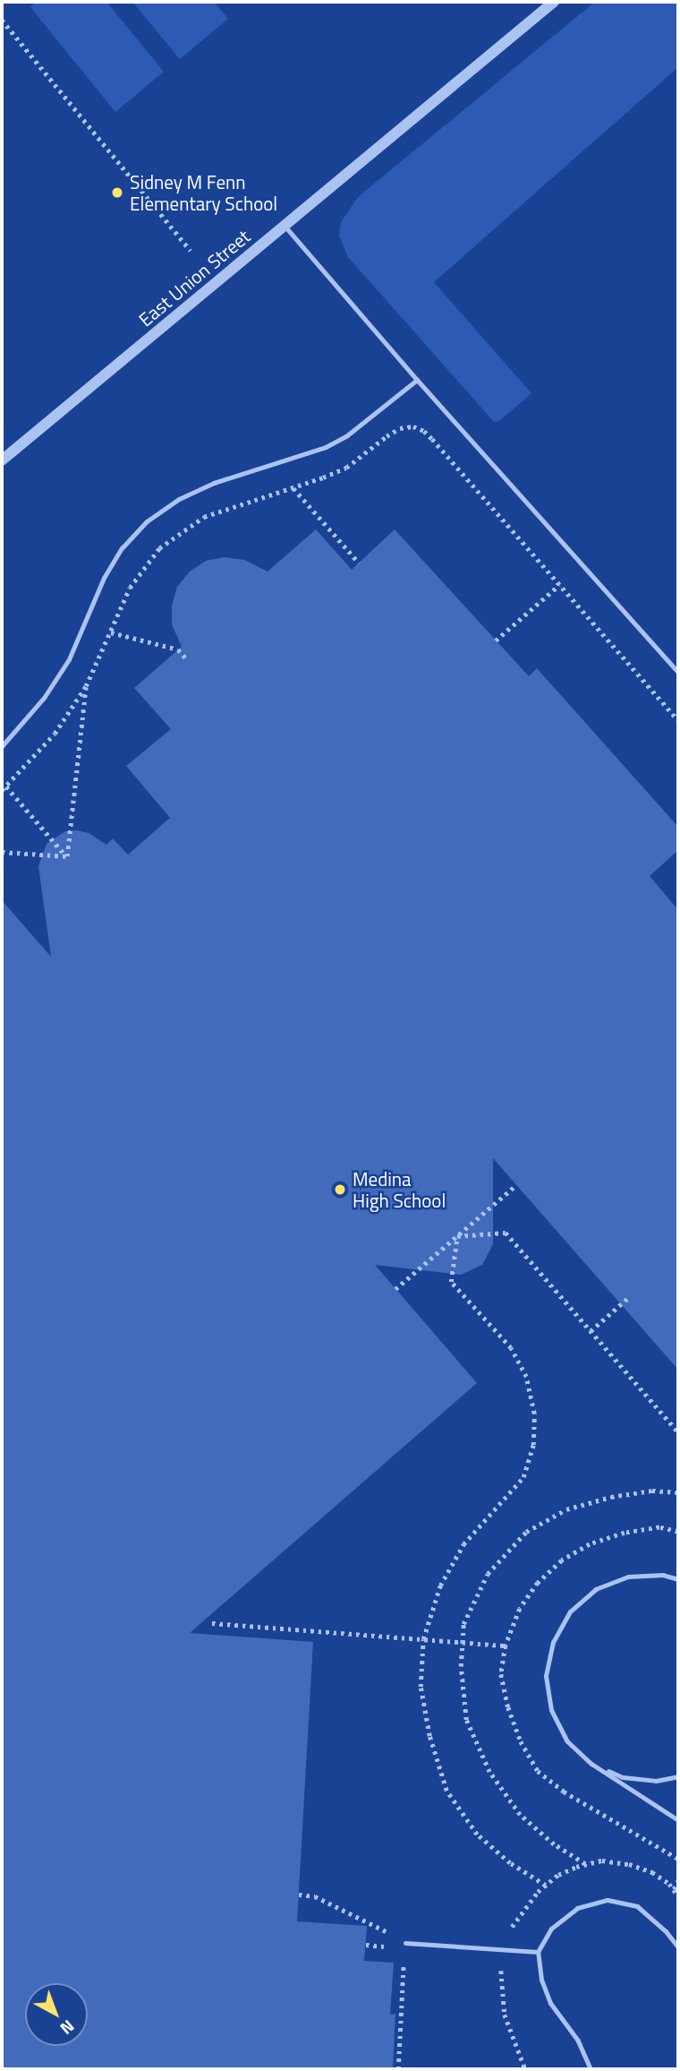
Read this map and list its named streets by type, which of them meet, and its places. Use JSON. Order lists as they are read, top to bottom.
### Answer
{
  "streets": {
    "street": ["East Union Street"]
  },
  "places": ["Sidney M Fenn Elementary School", "Medina High School"],
  "north": "bottom right"
}
